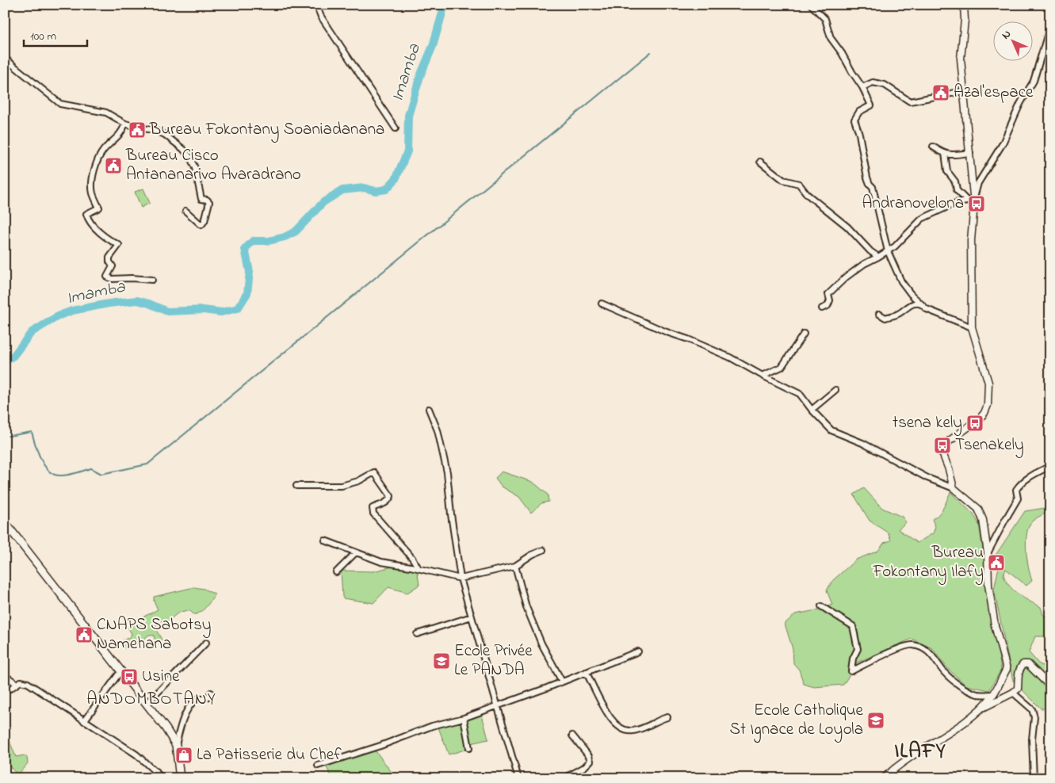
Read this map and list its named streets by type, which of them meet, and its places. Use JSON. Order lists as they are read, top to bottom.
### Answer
{
  "districts": ["ANDOMBOTANY", "ILAFY"],
  "water": ["Imamba"],
  "places": {
    "public building": [
      "Azal'espace",
      "Bureau Fokontany Soaniadanana",
      "Bureau Cisco Antananarivo Avaradrano",
      "Bureau Fokontany Ilafy",
      "CNAPS Sabotsy Namehana"
    ],
    "bus stop": [
      "Andranovelona",
      "tsena kely",
      "Tsenakely",
      "Usine"
    ],
    "school or university": ["Ecole Privée Le PANDA", "Ecole Catholique St Ignace de Loyola"],
    "shop": ["La Patisserie du Chef"]
  },
  "scale_bar": "100 m",
  "north": "top left"
}
